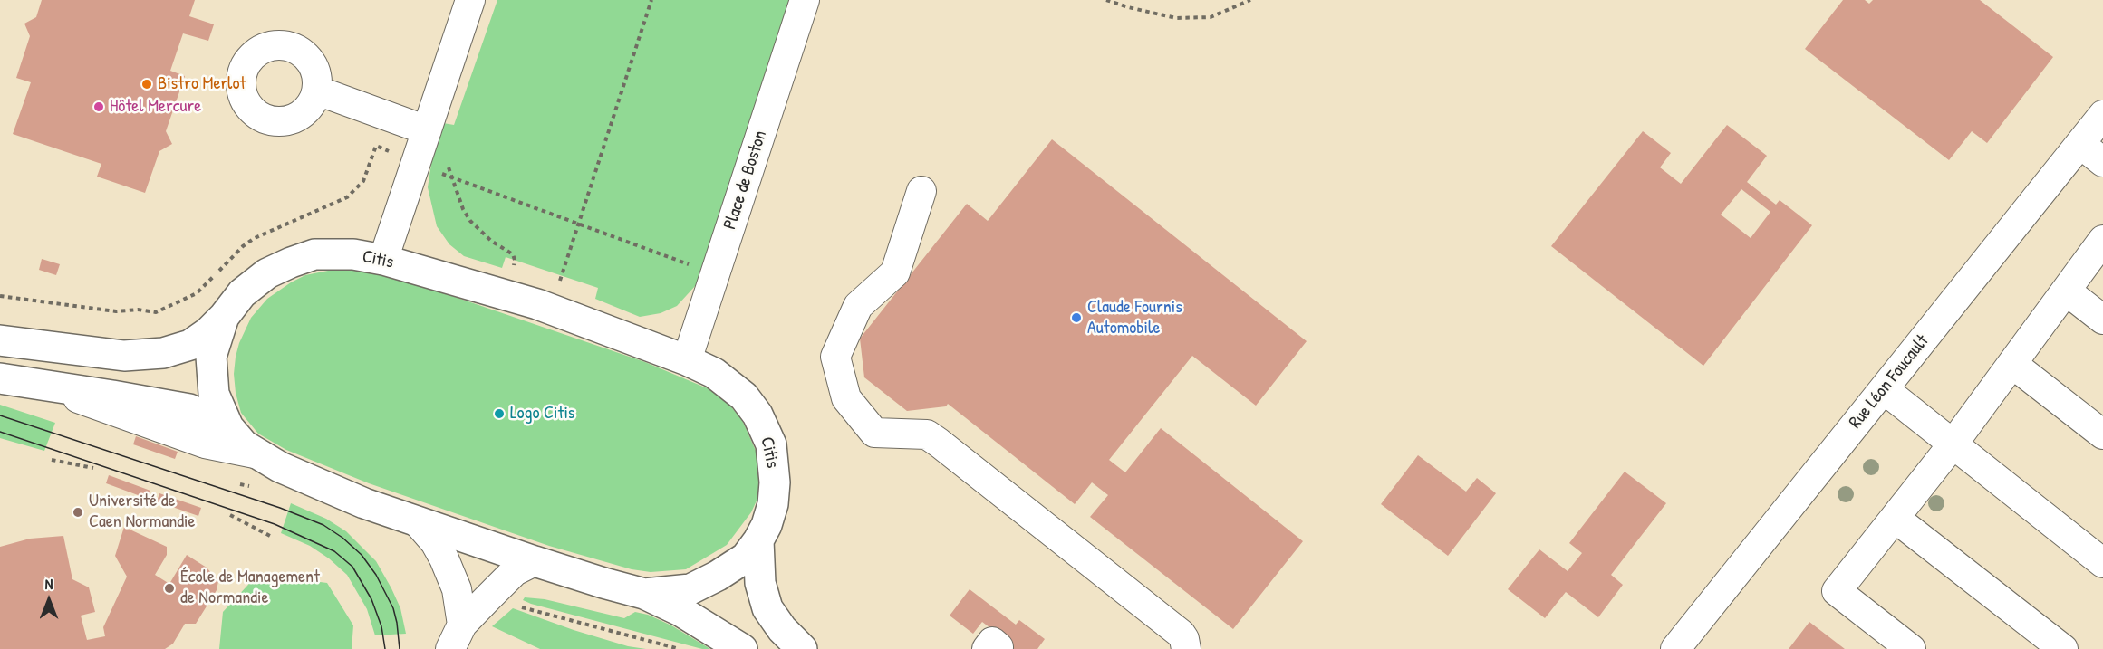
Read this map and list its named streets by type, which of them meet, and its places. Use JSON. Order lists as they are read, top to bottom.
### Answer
{
  "streets": {
    "main road": ["Citis"],
    "street": ["Place de Boston", "Rue Léon Foucault"]
  },
  "crossings": [
    ["Place de Boston", "Citis"]
  ],
  "places": [
    "Bistro Merlot",
    "Hôtel Mercure",
    "Claude Fournis Automobile",
    "Logo Citis",
    "Université de Caen Normandie",
    "École de Management de Normandie"
  ],
  "north": "top"
}
